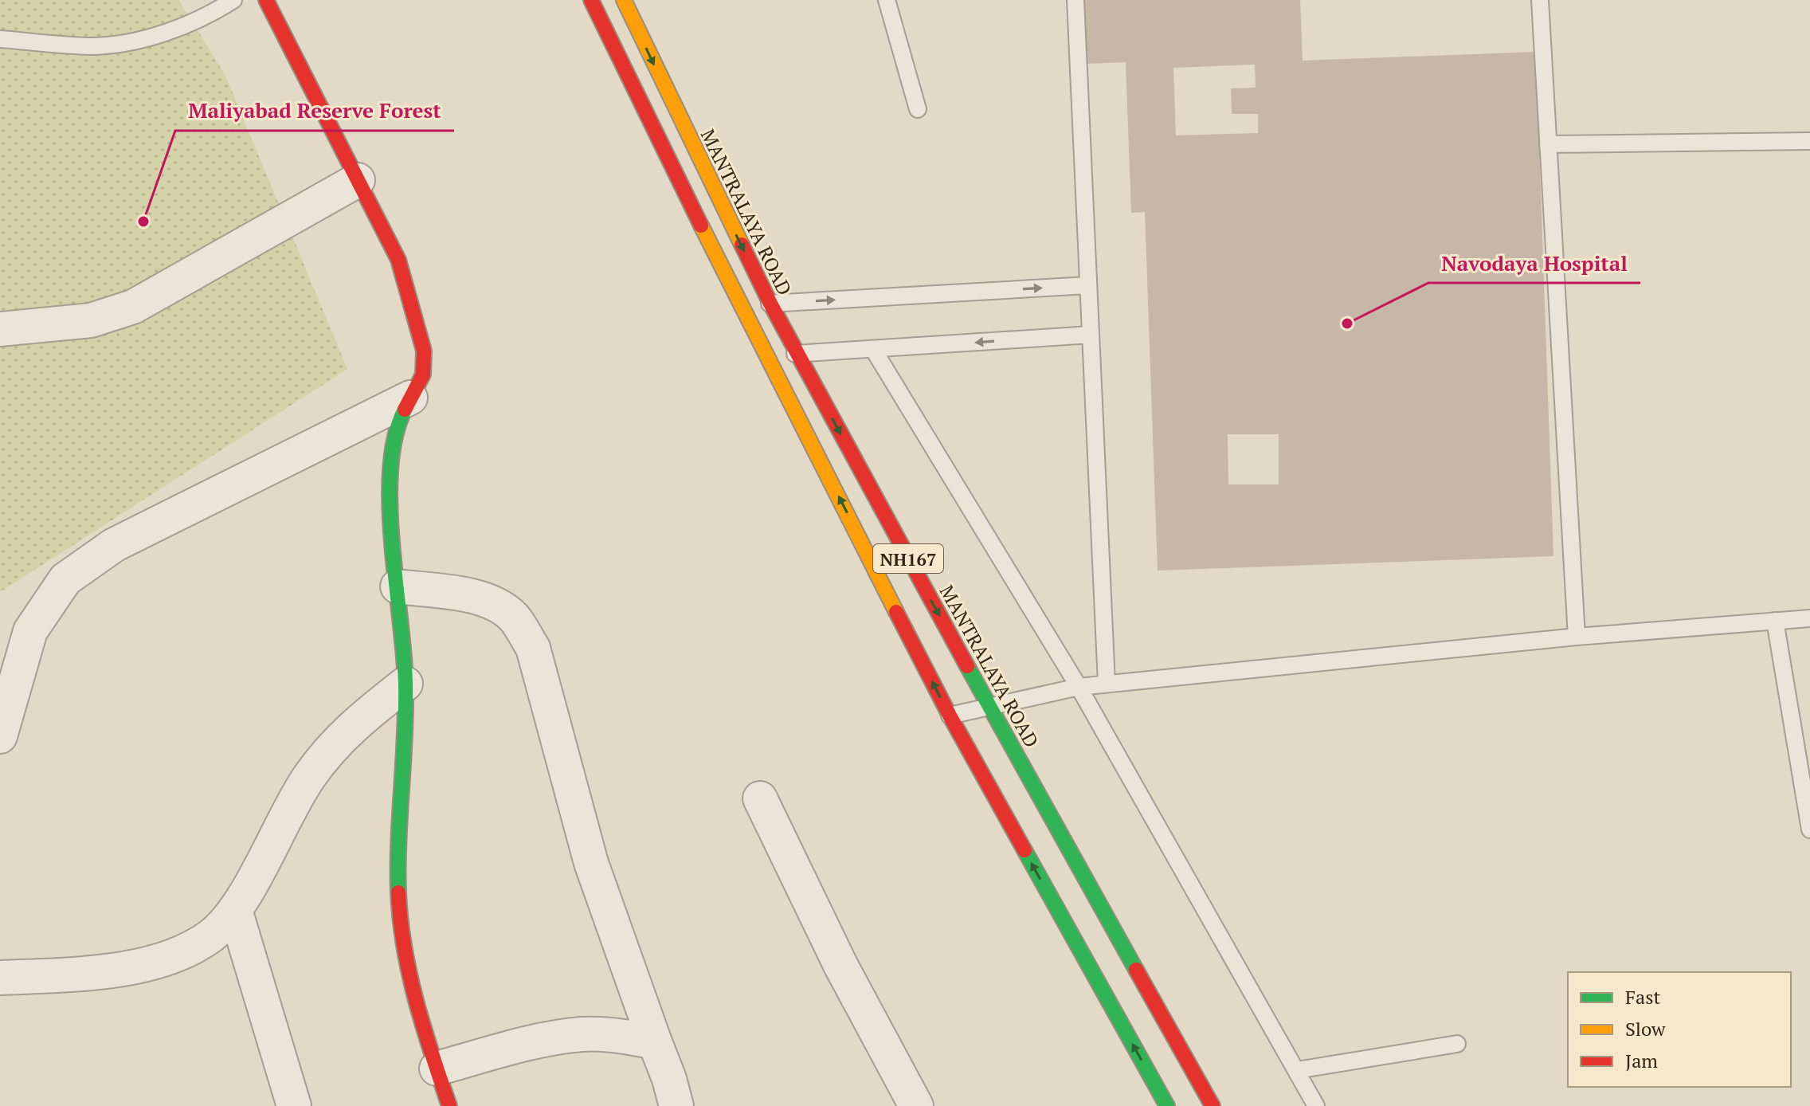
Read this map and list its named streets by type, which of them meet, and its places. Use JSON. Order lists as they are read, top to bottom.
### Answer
{
  "streets": {
    "main road": ["MANTRALAYA ROAD", "NH167"]
  },
  "places": ["Maliyabad Reserve Forest", "Navodaya Hospital"],
  "legend": ["Fast", "Slow", "Jam"]
}
